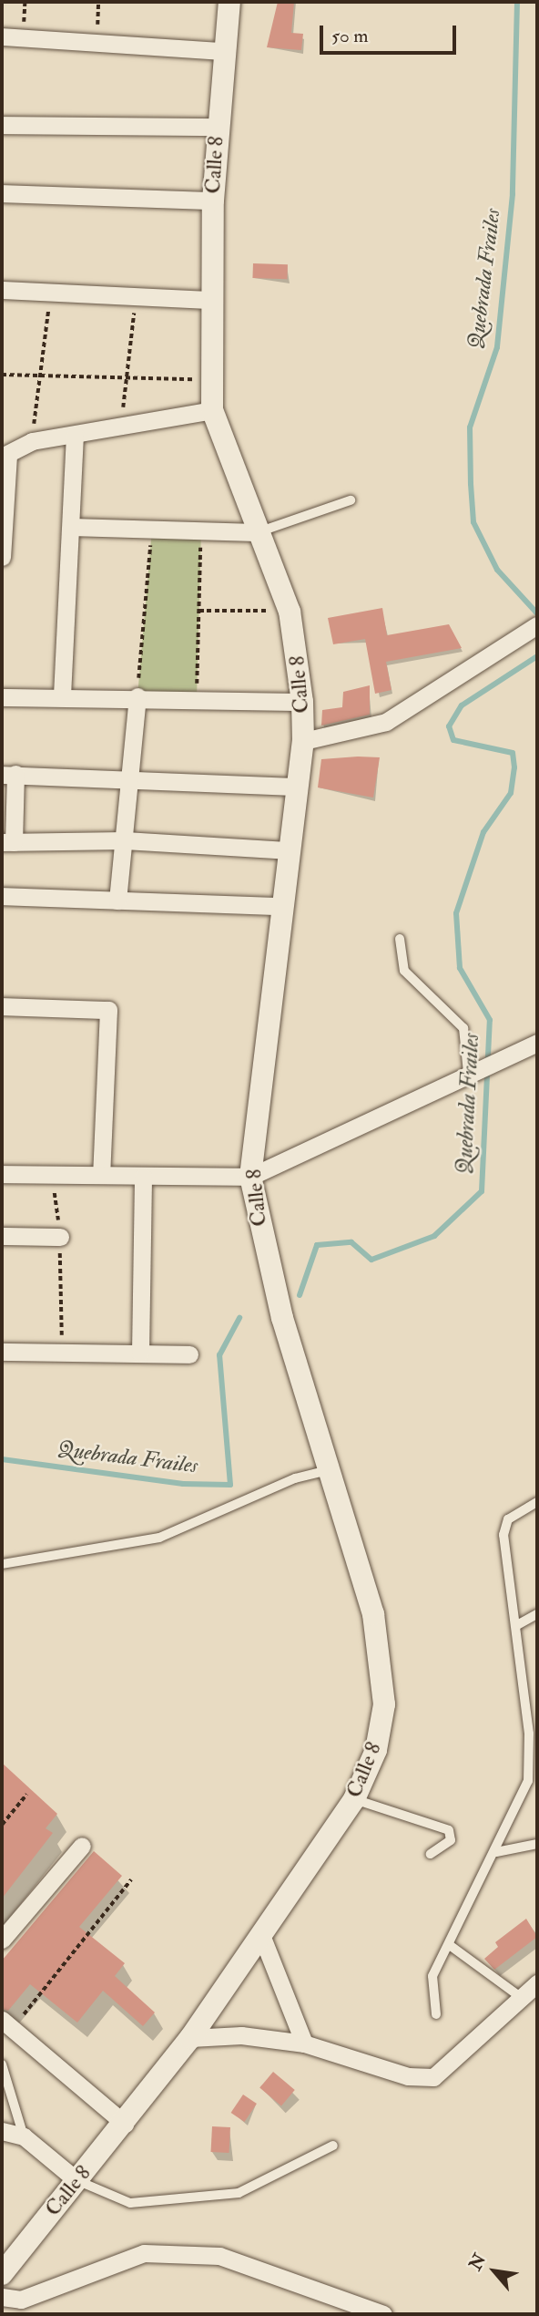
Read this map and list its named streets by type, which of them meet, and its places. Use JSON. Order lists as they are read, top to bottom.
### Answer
{
  "streets": {
    "street": ["Calle 8"]
  },
  "water": ["Quebrada Frailes"],
  "scale_bar": "50 m",
  "north": "top left"
}
